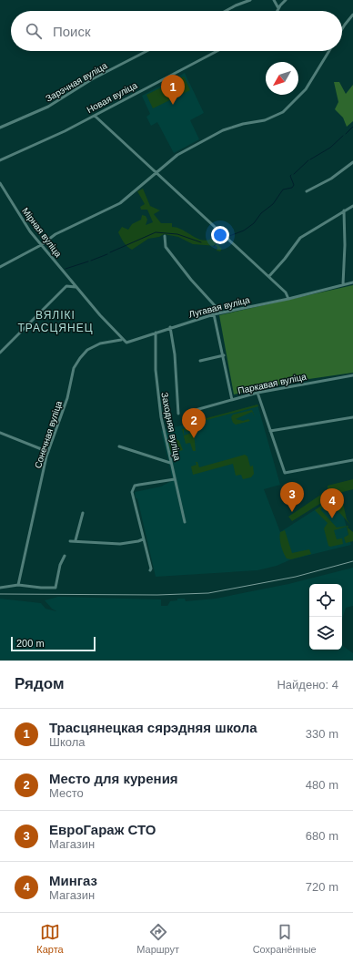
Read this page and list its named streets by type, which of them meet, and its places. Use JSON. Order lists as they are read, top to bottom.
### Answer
{
  "streets": {
    "street": [
      "Зарэчная вуліца",
      "Новая вуліца",
      "Мірная вуліца",
      "Лугавая вуліца",
      "Паркавая вуліца",
      "Заходняя вуліца",
      "Сонечная вуліца"
    ]
  },
  "crossings": [
    ["Мірная вуліца", "Сонечная вуліца"],
    ["Лугавая вуліца", "Заходняя вуліца"]
  ],
  "districts": ["ВЯЛІКІ ТРАСЦЯНЕЦ"],
  "scale_bar": "200 m",
  "north": "bottom left",
  "page": {
    "search": "Поиск",
    "pins": [
      "1",
      "2",
      "3",
      "4"
    ],
    "scale": "200 m",
    "heading": ["Рядом", "Найдено: 4"],
    "list": [
      {
        "mark": "1",
        "name": "Трасцянецкая сярэдняя школа",
        "note": "Школа",
        "value": "330 m"
      },
      {
        "mark": "2",
        "name": "Место для курения",
        "note": "Место",
        "value": "480 m"
      },
      {
        "mark": "3",
        "name": "ЕвроГараж СТО",
        "note": "Магазин",
        "value": "680 m"
      },
      {
        "mark": "4",
        "name": "Мингаз",
        "note": "Магазин",
        "value": "720 m"
      }
    ],
    "nav": ["Карта", "Маршрут", "Сохранённые"]
  }
}
